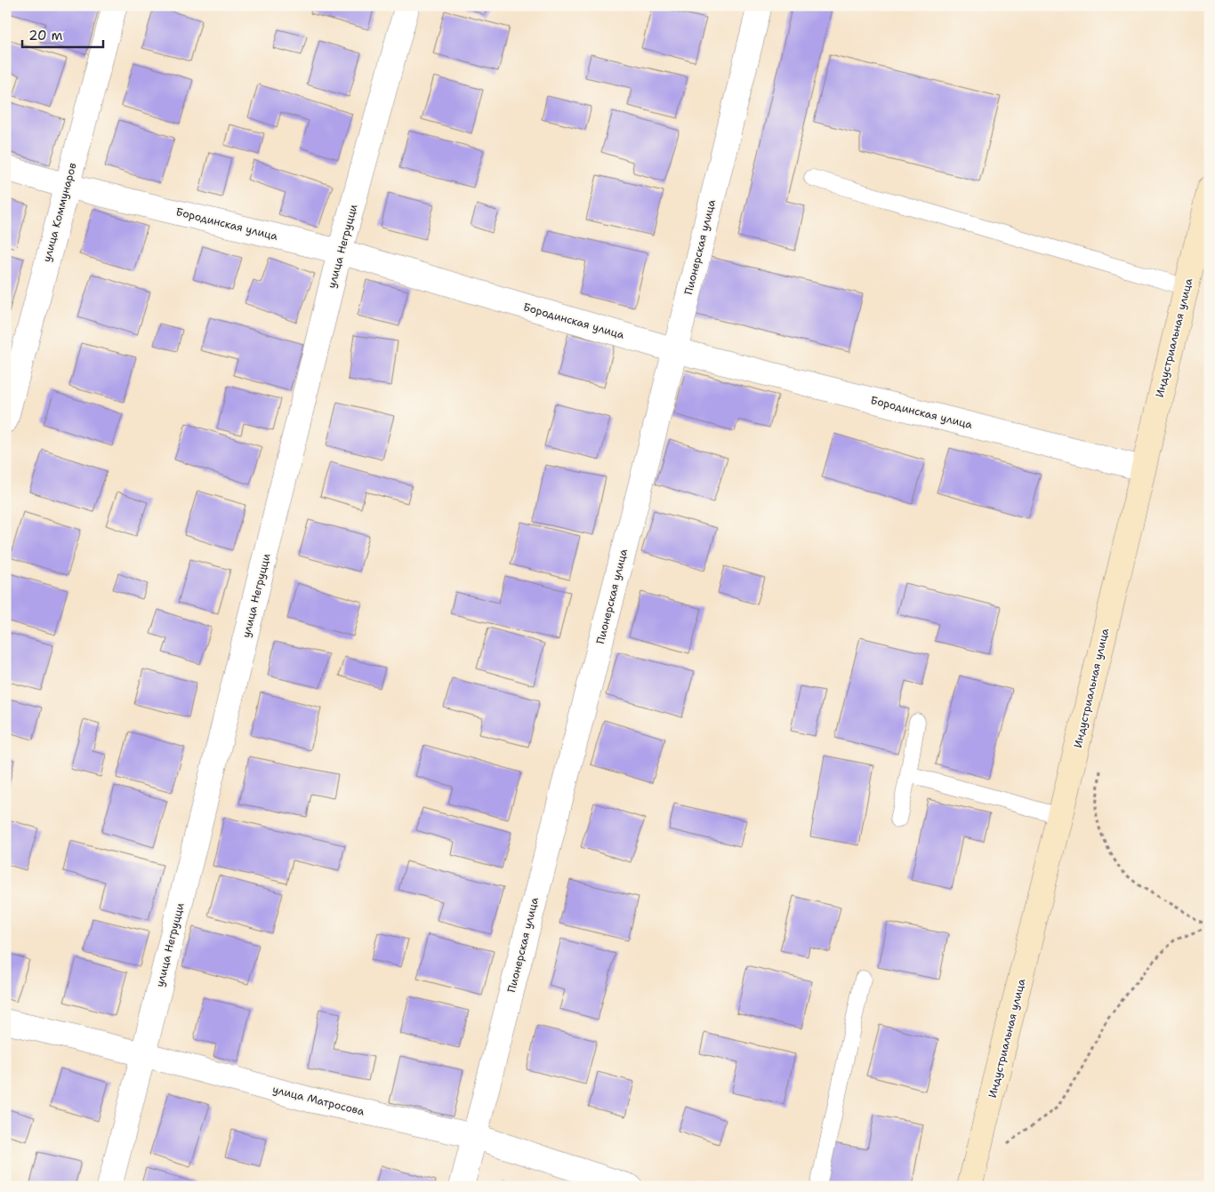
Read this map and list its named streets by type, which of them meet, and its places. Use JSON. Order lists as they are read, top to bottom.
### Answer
{
  "streets": {
    "main road": ["Индустриальная улица"],
    "street": [
      "улица Коммунаров",
      "Бородинская улица",
      "улица Негруцци",
      "Пионерская улица",
      "улица Матросова"
    ]
  },
  "crossings": [
    ["улица Коммунаров", "Бородинская улица"],
    ["Бородинская улица", "улица Негруцци"],
    ["Бородинская улица", "Пионерская улица"],
    ["Бородинская улица", "Индустриальная улица"],
    ["улица Негруцци", "улица Матросова"],
    ["Пионерская улица", "улица Матросова"]
  ],
  "scale_bar": "20 m"
}
